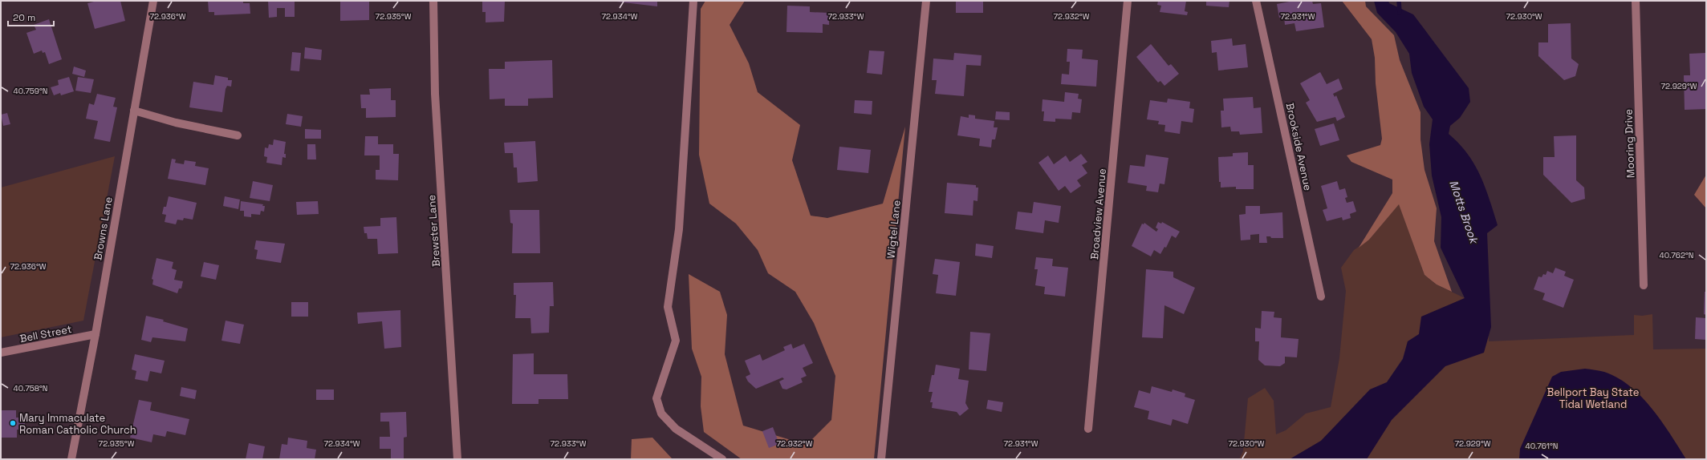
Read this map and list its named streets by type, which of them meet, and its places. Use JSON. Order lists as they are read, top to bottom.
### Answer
{
  "streets": {
    "street": [
      "Mooring Drive",
      "Brookside Avenue",
      "Broadview Avenue",
      "Browns Lane",
      "Wigtel Lane",
      "Brewster Lane",
      "Bell Street"
    ]
  },
  "crossings": [
    ["Browns Lane", "Bell Street"]
  ],
  "water": ["Motts Brook"],
  "parks": ["Bellport Bay State Tidal Wetland"],
  "places": ["Mary Immaculate Roman Catholic Church"],
  "scale_bar": "20 m",
  "coordinates": [
    "72.936°W",
    "72.935°W",
    "72.934°W",
    "72.933°W",
    "72.932°W",
    "72.931°W",
    "72.930°W",
    "72.929°W",
    "40.759°N",
    "40.762°N",
    "40.758°N",
    "40.761°N"
  ]
}
